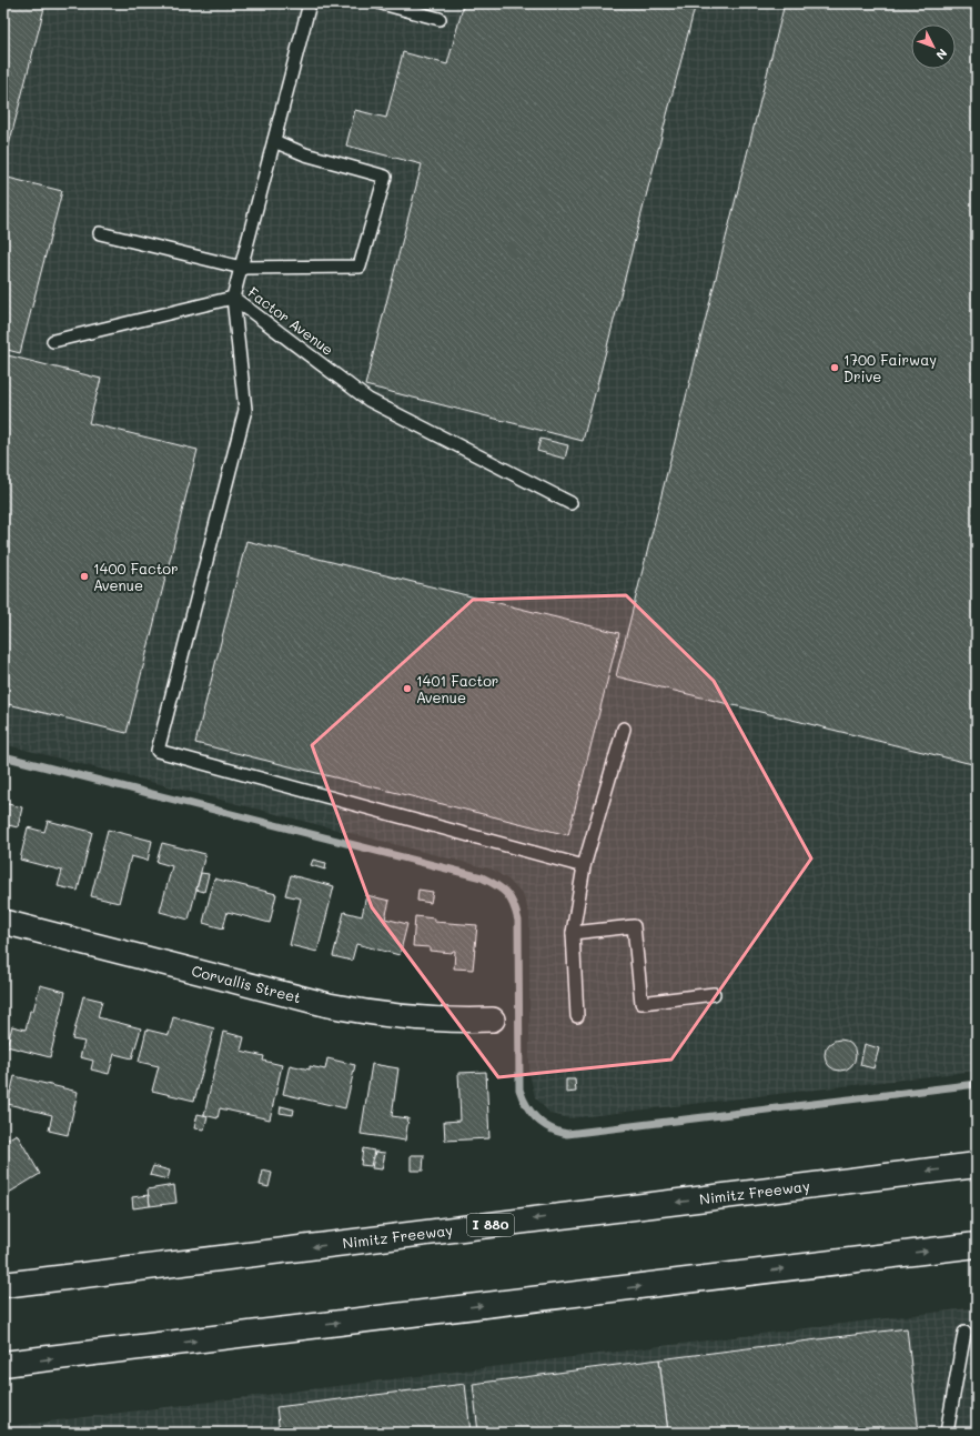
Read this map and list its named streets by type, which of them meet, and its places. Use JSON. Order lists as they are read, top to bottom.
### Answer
{
  "streets": {
    "highway": ["Nimitz Freeway", "I 880"],
    "street": ["Corvallis Street"],
    "lane": ["Factor Avenue"]
  },
  "places": ["1700 Fairway Drive", "1400 Factor Avenue", "1401 Factor Avenue"],
  "north": "bottom right"
}
